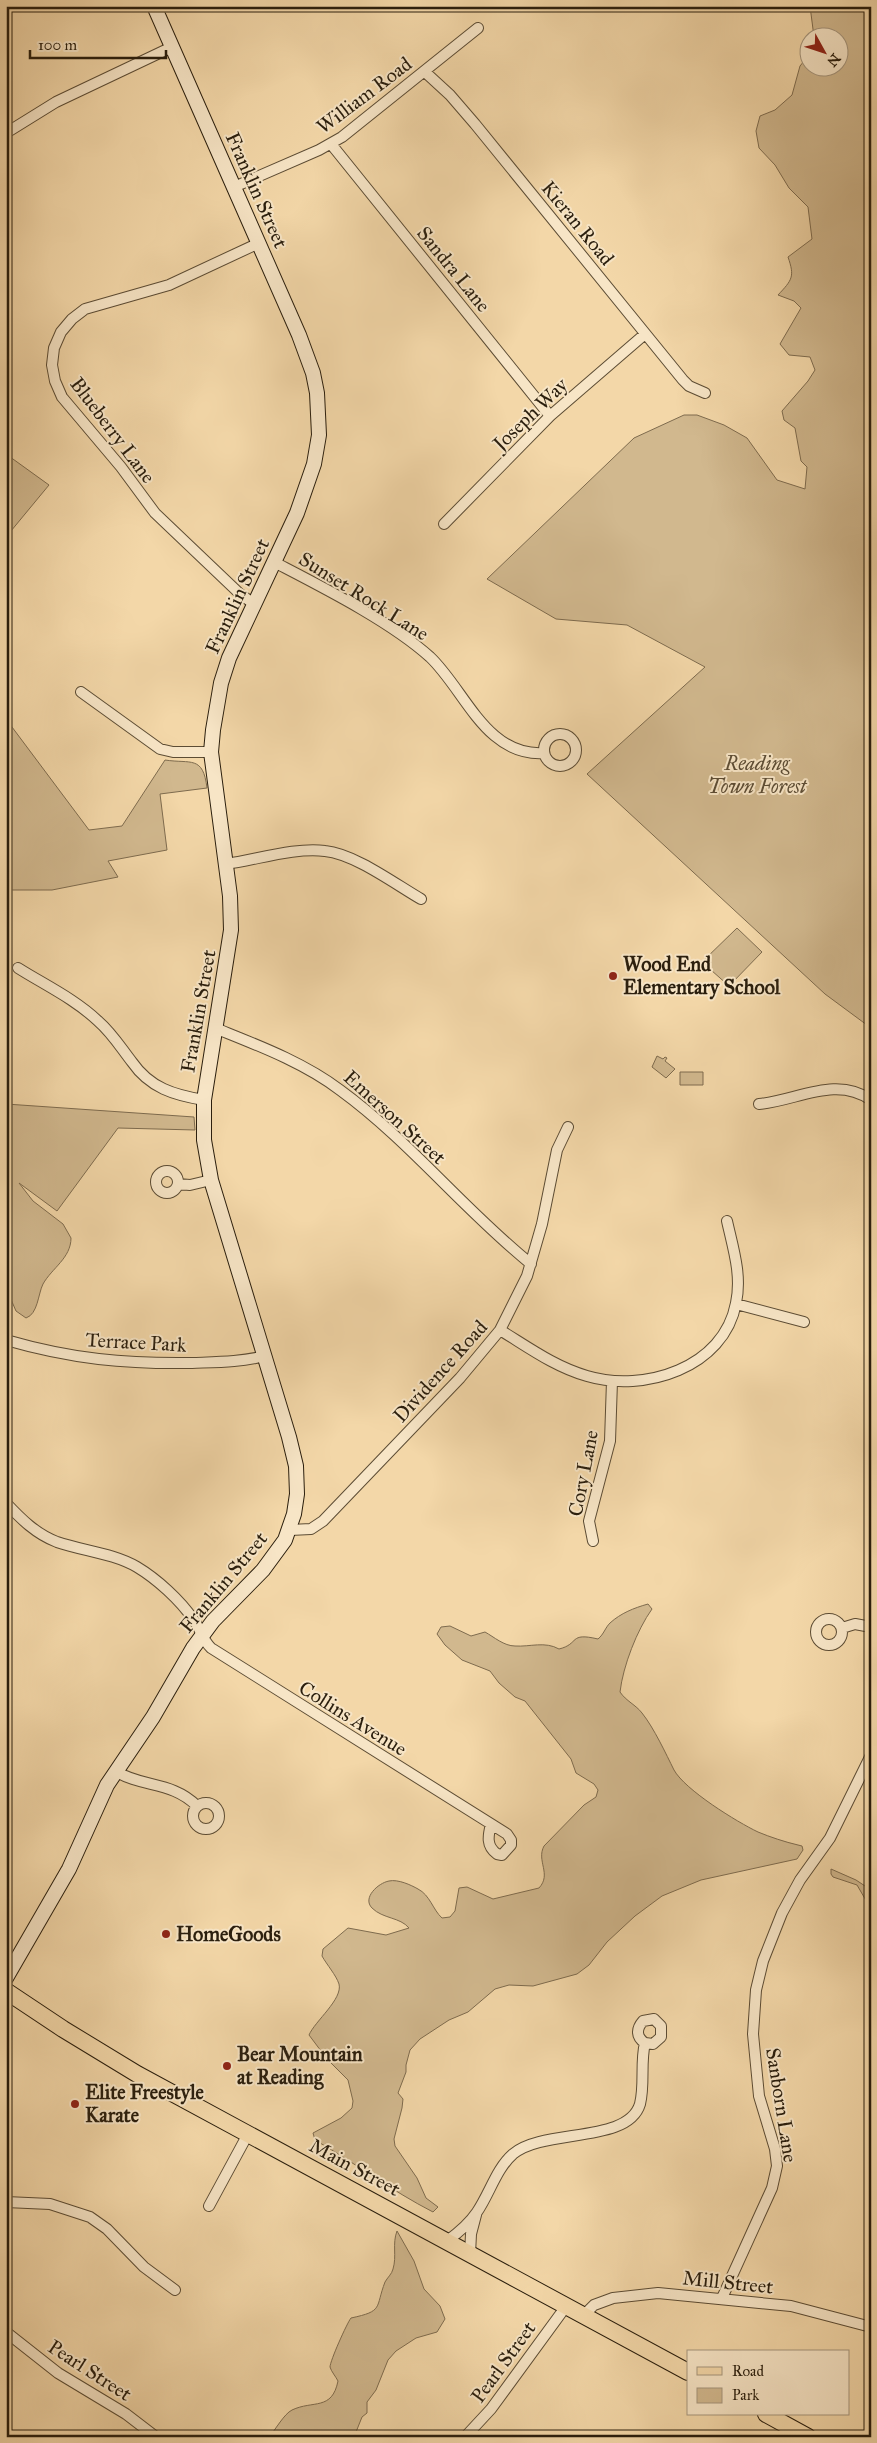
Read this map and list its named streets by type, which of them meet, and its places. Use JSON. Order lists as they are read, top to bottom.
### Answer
{
  "streets": {
    "main road": ["Franklin Street", "Main Street"],
    "street": [
      "William Road",
      "Kieran Road",
      "Sandra Lane",
      "Joseph Way",
      "Blueberry Lane",
      "Sunset Rock Lane",
      "Emerson Street",
      "Terrace Park",
      "Dividence Road",
      "Cory Lane",
      "Collins Avenue",
      "Sanborn Lane",
      "Mill Street",
      "Pearl Street"
    ]
  },
  "crossings": [
    ["William Road", "Franklin Street"],
    ["William Road", "Kieran Road"],
    ["William Road", "Sandra Lane"],
    ["Franklin Street", "Blueberry Lane"],
    ["Franklin Street", "Sunset Rock Lane"],
    ["Franklin Street", "Emerson Street"],
    ["Franklin Street", "Terrace Park"],
    ["Franklin Street", "Dividence Road"],
    ["Franklin Street", "Collins Avenue"],
    ["Kieran Road", "Joseph Way"],
    ["Sandra Lane", "Joseph Way"],
    ["Emerson Street", "Dividence Road"],
    ["Sanborn Lane", "Mill Street"],
    ["Main Street", "Mill Street"],
    ["Main Street", "Pearl Street"]
  ],
  "parks": ["Reading Town Forest"],
  "places": [
    "Wood End Elementary School",
    "HomeGoods",
    "Bear Mountain at Reading",
    "Elite Freestyle Karate"
  ],
  "legend": ["Road", "Park"],
  "scale_bar": "100 m",
  "north": "bottom right"
}
